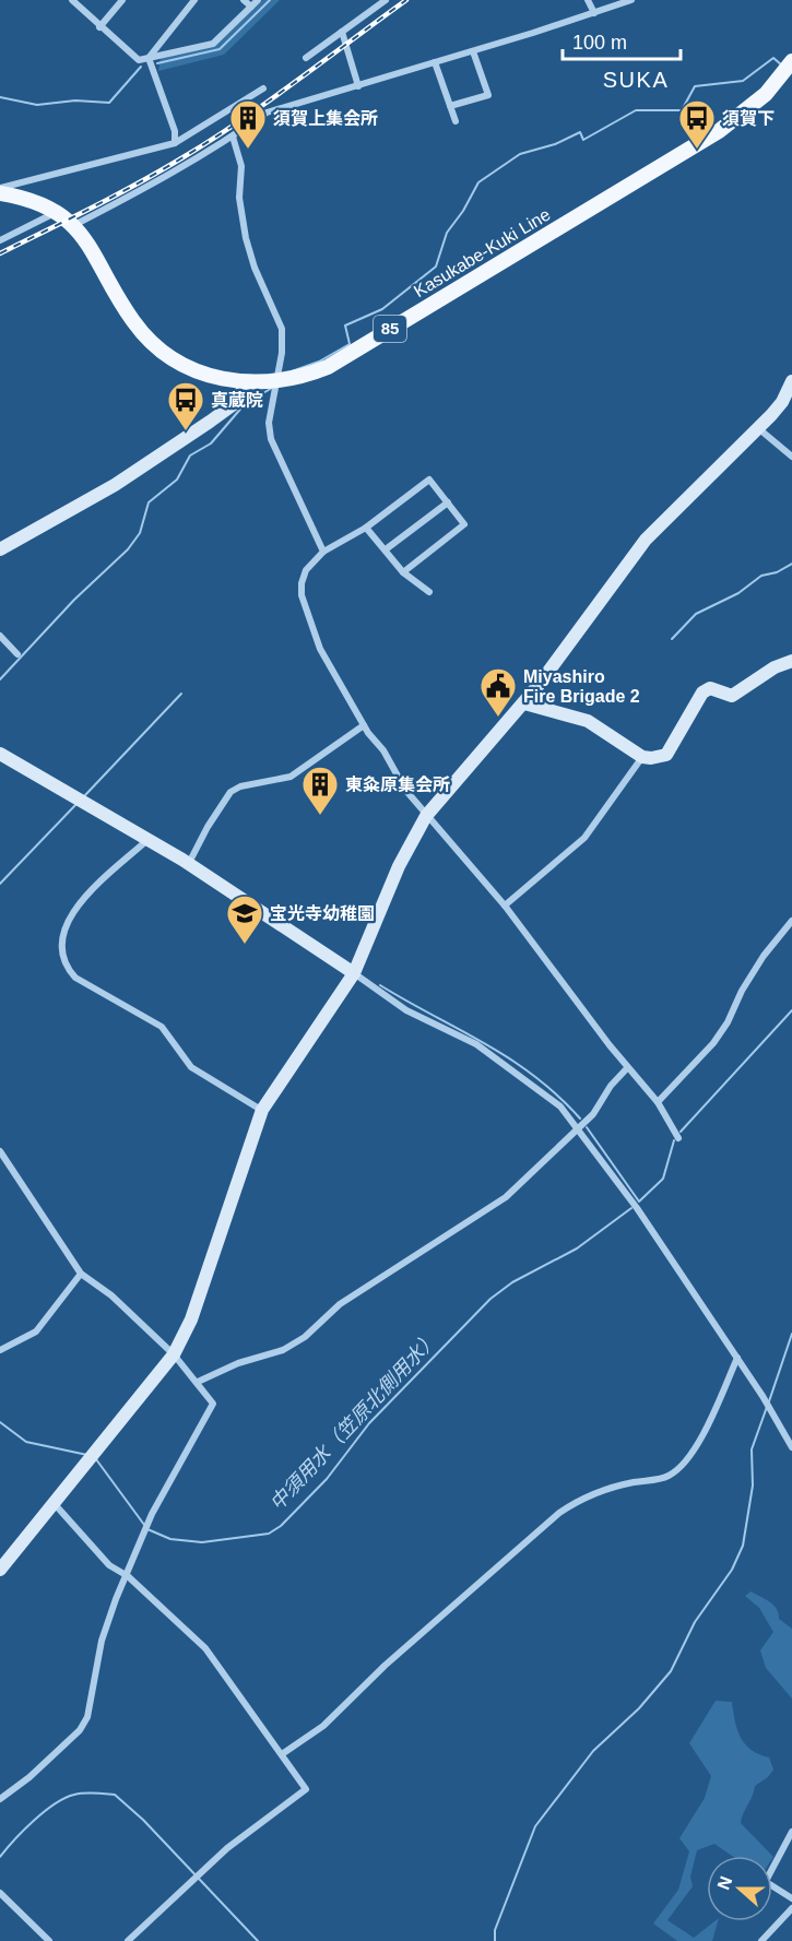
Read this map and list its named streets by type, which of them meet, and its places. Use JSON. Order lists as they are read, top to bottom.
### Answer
{
  "streets": {
    "main road": ["Kasukabe-Kuki Line", "85"]
  },
  "districts": ["SUKA"],
  "water": ["中須用水（笠原北側用水）"],
  "places": {
    "building": ["須賀上集会所", "東粂原集会所"],
    "bus stop": ["須賀下", "真蔵院"],
    "public building": ["Miyashiro Fire Brigade 2"],
    "school or university": ["宝光寺幼稚園"]
  },
  "scale_bar": "100 m",
  "north": "left"
}
